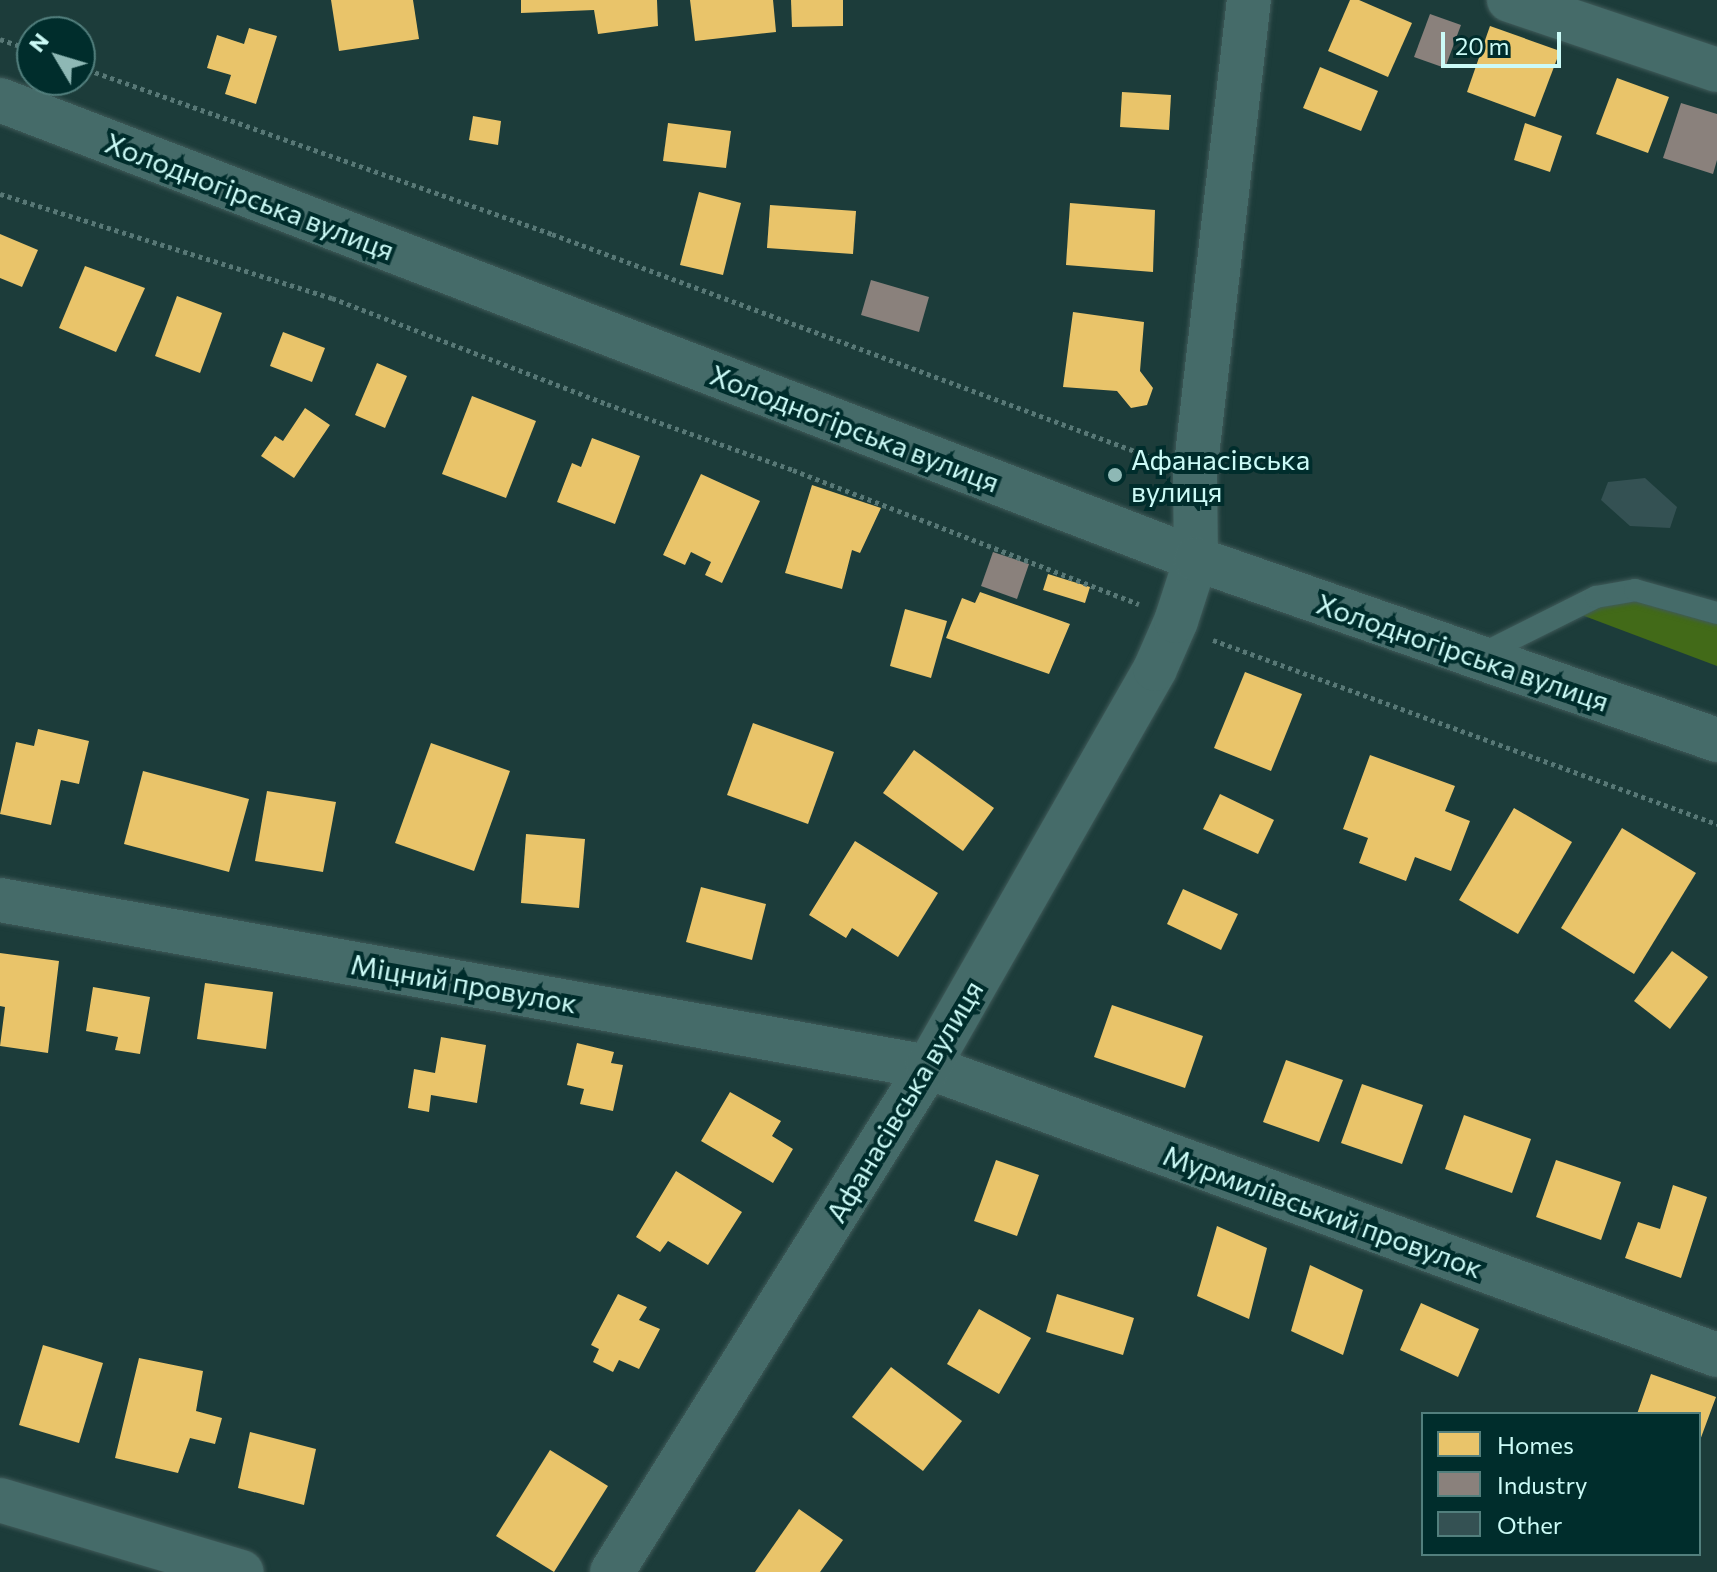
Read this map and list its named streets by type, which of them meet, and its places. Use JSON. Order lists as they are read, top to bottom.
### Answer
{
  "streets": {
    "street": [
      "Холодногірська вулиця",
      "Міцний провулок",
      "Афанасівська вулиця",
      "Мурмилівський провулок"
    ]
  },
  "crossings": [
    ["Холодногірська вулиця", "Афанасівська вулиця"],
    ["Міцний провулок", "Афанасівська вулиця"],
    ["Міцний провулок", "Мурмилівський провулок"],
    ["Афанасівська вулиця", "Мурмилівський провулок"]
  ],
  "places": ["Афанасівська вулиця"],
  "legend": ["Homes", "Industry", "Other"],
  "scale_bar": "20 m",
  "north": "top left"
}
